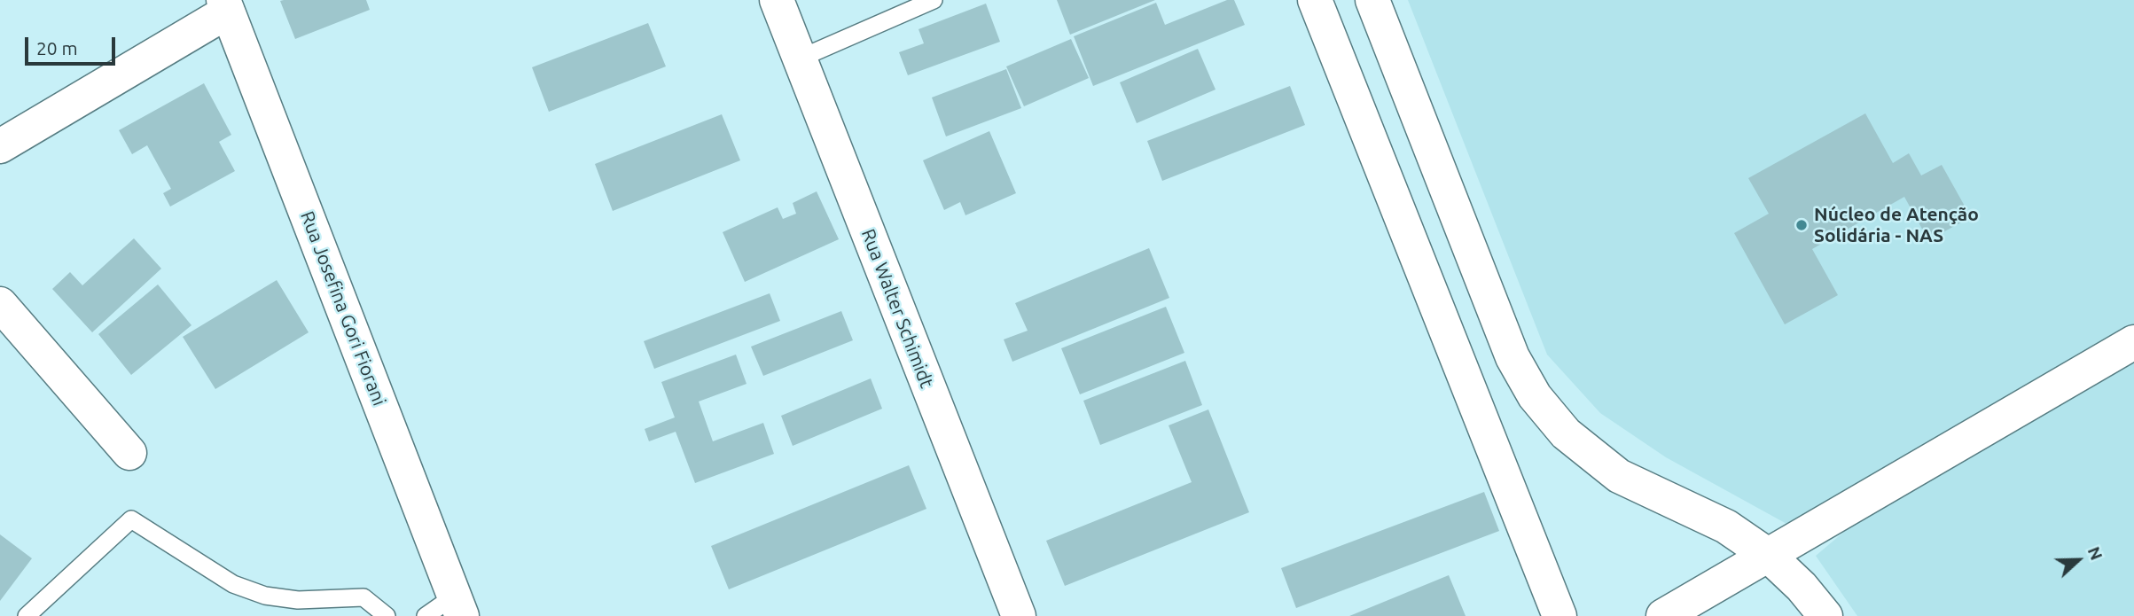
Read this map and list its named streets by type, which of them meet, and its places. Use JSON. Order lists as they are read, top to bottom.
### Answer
{
  "streets": {
    "street": ["Rua Josefina Gori Fiorani", "Rua Walter Schimidt"]
  },
  "places": ["Núcleo de Atenção Solidária - NAS"],
  "scale_bar": "20 m",
  "north": "right"
}
